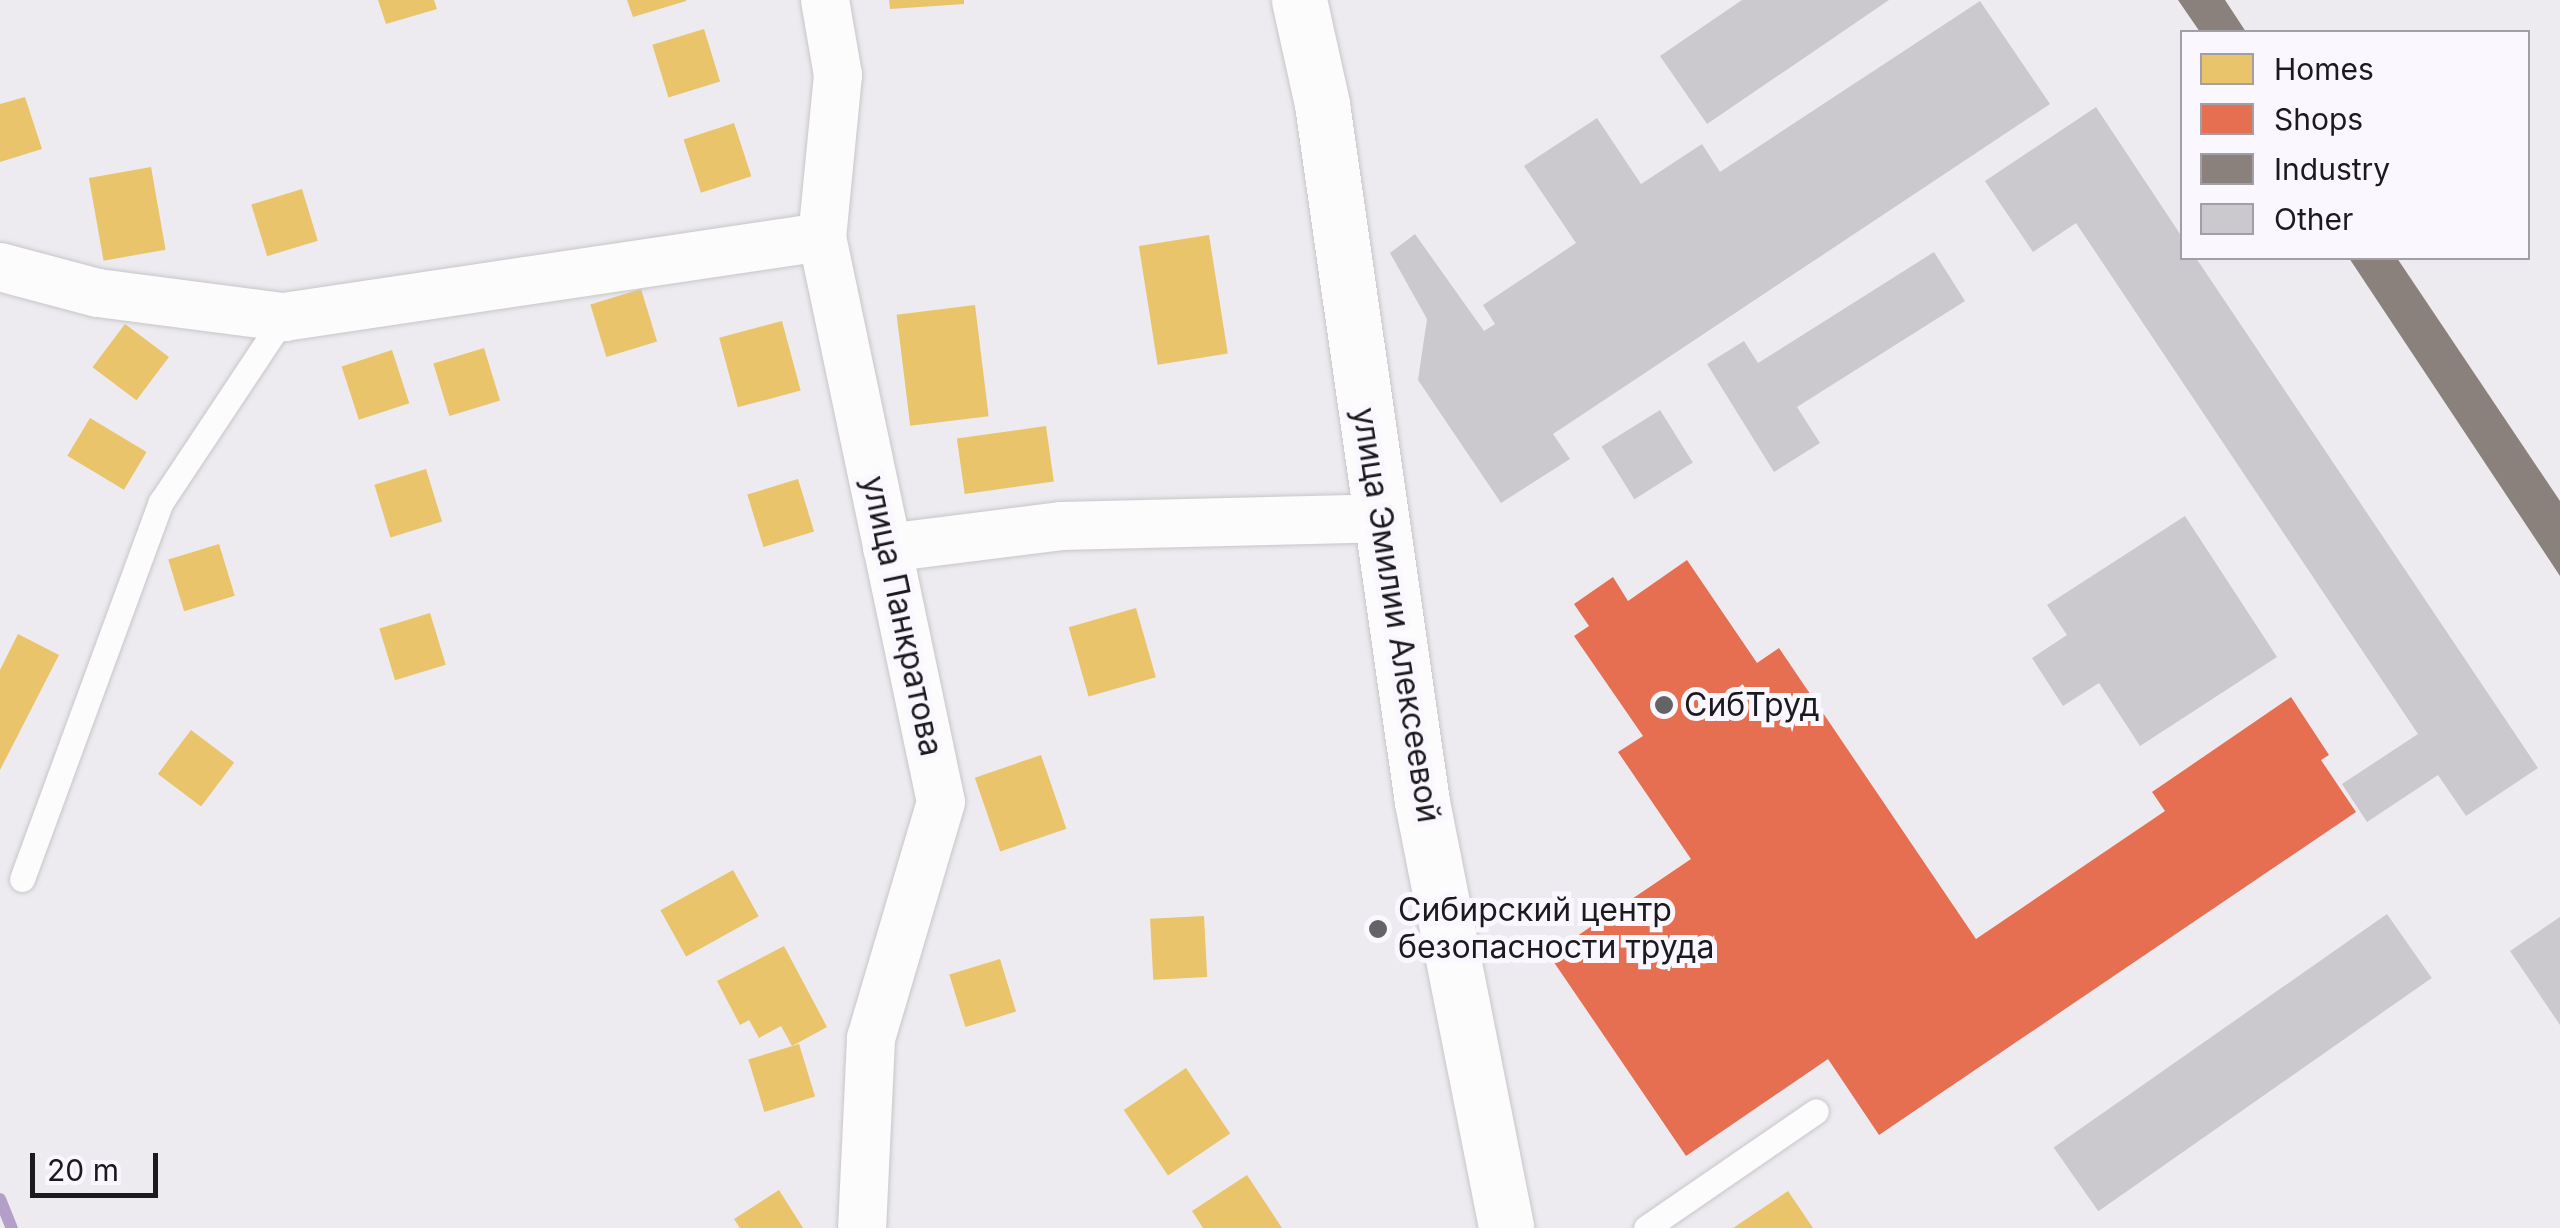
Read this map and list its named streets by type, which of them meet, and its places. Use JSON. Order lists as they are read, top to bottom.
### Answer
{
  "streets": {
    "street": ["улица Эмилии Алексеевой", "улица Панкратова"]
  },
  "places": ["СибТруд", "Сибирский центр безопасности труда"],
  "legend": [
    "Homes",
    "Shops",
    "Industry",
    "Other"
  ],
  "scale_bar": "20 m"
}
